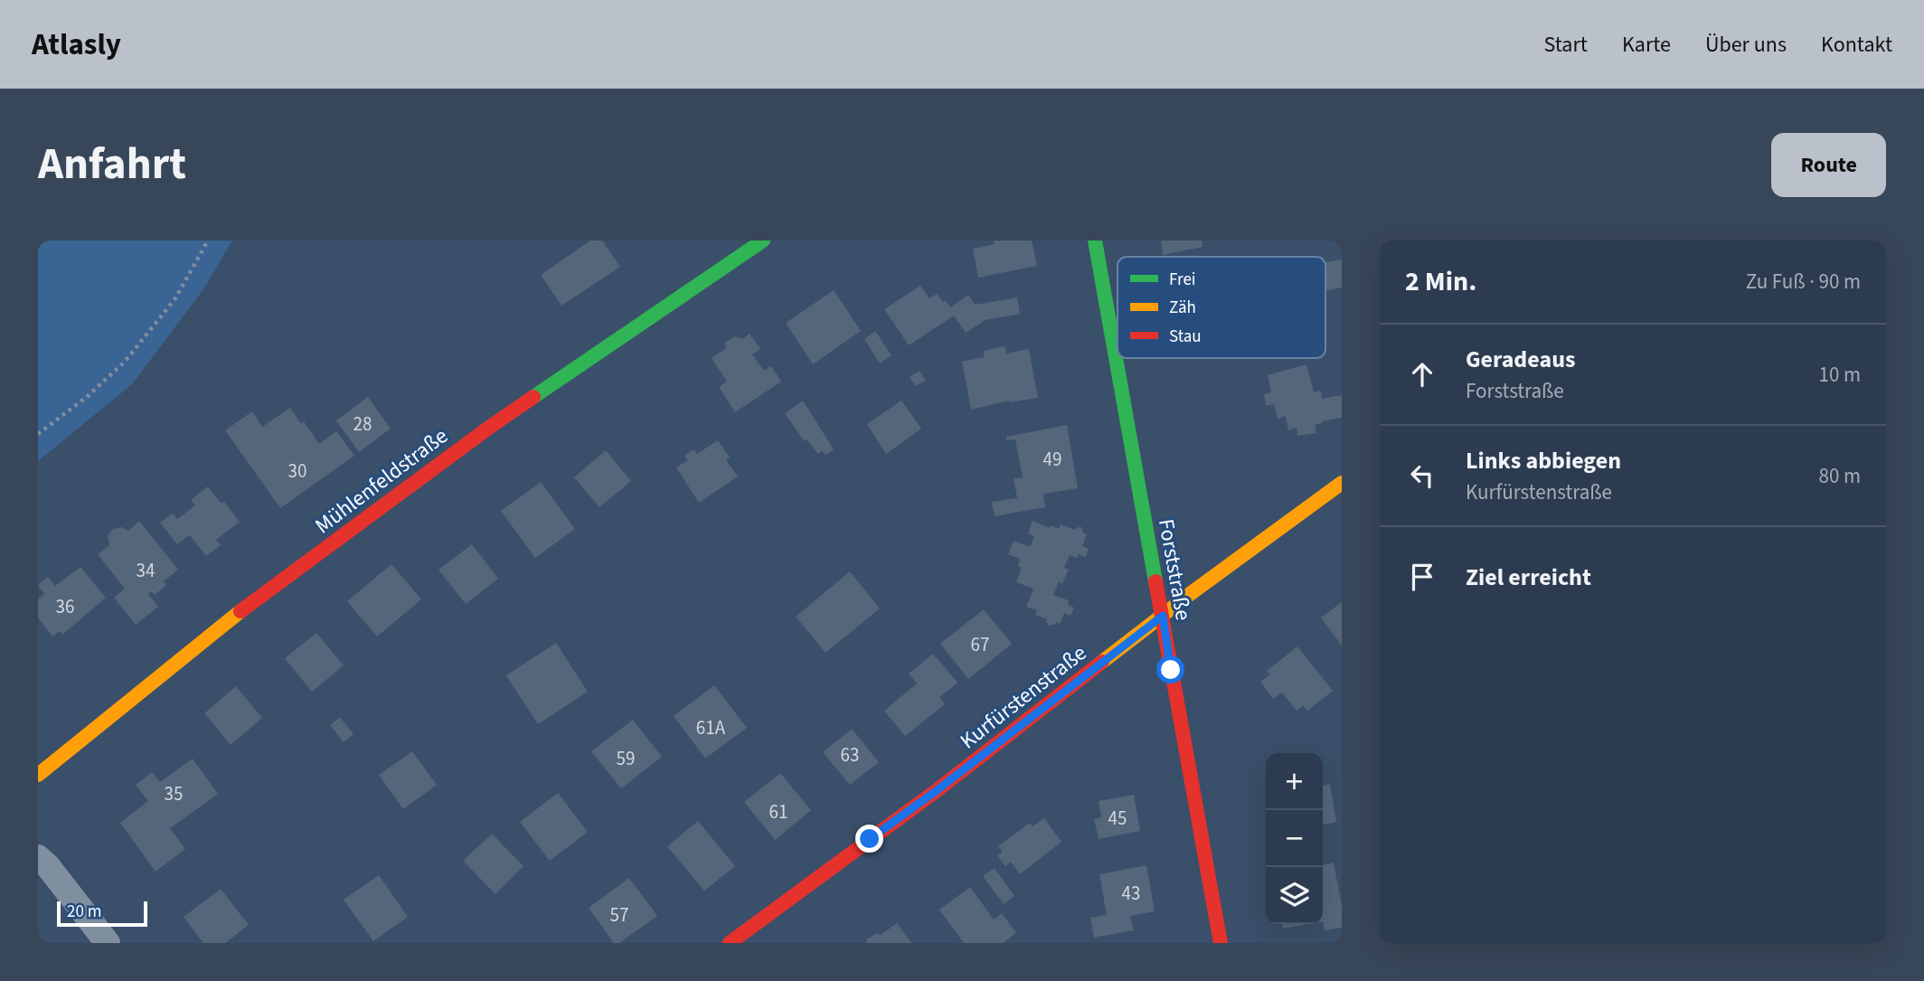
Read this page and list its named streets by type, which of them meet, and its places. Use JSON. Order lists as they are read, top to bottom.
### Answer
{
  "streets": {
    "street": ["Mühlenfeldstraße", "Forststraße", "Kurfürstenstraße"]
  },
  "crossings": [
    ["Forststraße", "Kurfürstenstraße"]
  ],
  "house_numbers": [
    "28",
    "49",
    "30",
    "34",
    "36",
    "67",
    "61A",
    "63",
    "59",
    "35",
    "61",
    "45",
    "43",
    "57"
  ],
  "legend": ["Frei", "Zäh", "Stau"],
  "scale_bar": "20 m",
  "page": {
    "header": "Atlasly",
    "nav": [
      "Start",
      "Karte",
      "Über uns",
      "Kontakt"
    ],
    "title": "Anfahrt",
    "buttons": "Route",
    "heading": ["2 Min.", "Zu Fuß · 90 m"],
    "list": [
      ["Geradeaus", "Forststraße", "10 m"],
      ["Links abbiegen", "Kurfürstenstraße", "80 m"],
      "Ziel erreicht"
    ],
    "map_buttons": ["+", "−"],
    "scale": "20 m"
  }
}
